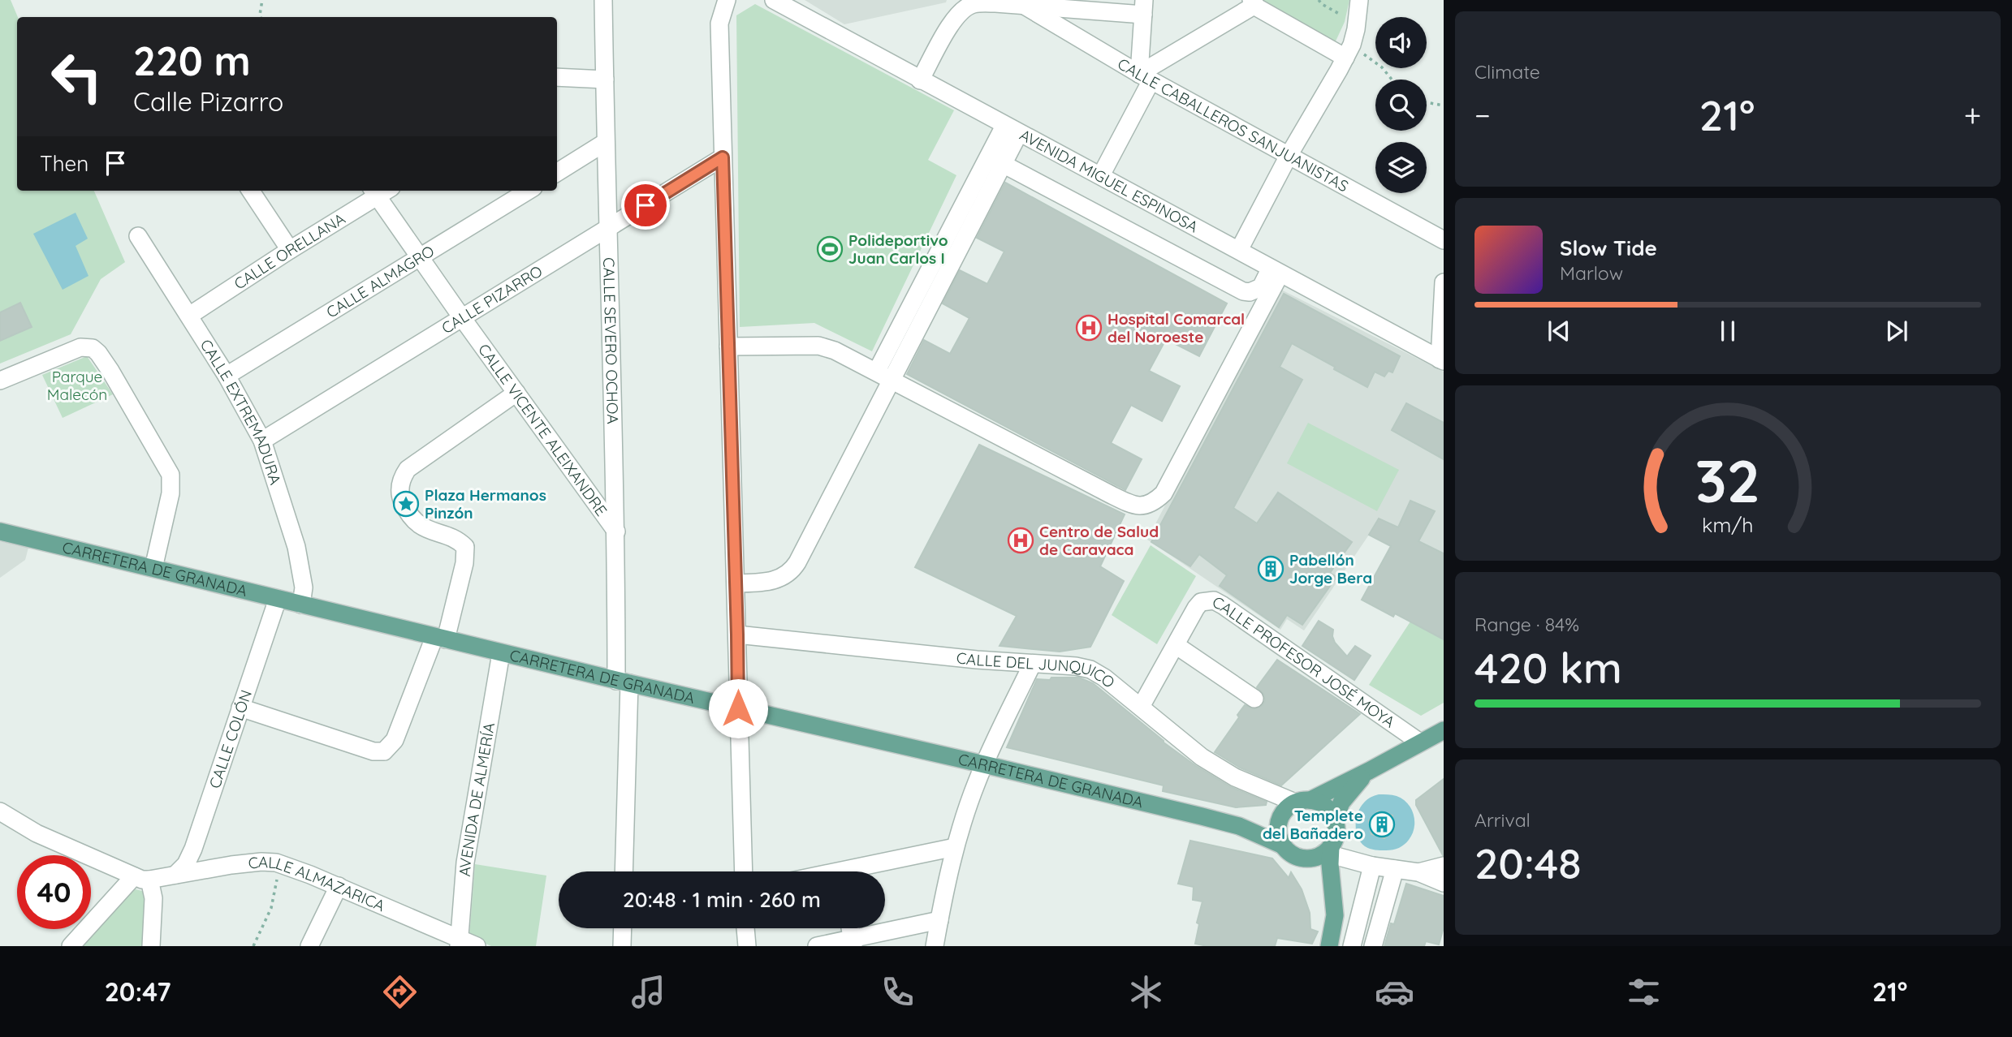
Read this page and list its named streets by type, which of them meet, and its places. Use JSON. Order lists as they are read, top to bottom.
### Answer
{
  "streets": {
    "main road": ["CARRETERA DE GRANADA"],
    "street": [
      "CALLE CABALLEROS SANJUANISTAS",
      "AVENIDA MIGUEL ESPINOSA",
      "CALLE ORELLANA",
      "CALLE ALMAGRO",
      "CALLE PIZARRO",
      "CALLE SEVERO OCHOA",
      "CALLE EXTREMADURA",
      "CALLE VICENTE ALEIXANDRE",
      "CALLE PROFESOR JOSÉ MOYA",
      "CALLE DEL JUNQUICO",
      "CALLE COLÓN",
      "AVENIDA DE ALMERÍA",
      "CALLE ALMAZARICA"
    ]
  },
  "crossings": [
    ["CALLE ORELLANA", "CALLE EXTREMADURA"],
    ["CALLE ORELLANA", "CALLE VICENTE ALEIXANDRE"],
    ["CALLE ALMAGRO", "CALLE EXTREMADURA"],
    ["CALLE ALMAGRO", "CALLE VICENTE ALEIXANDRE"],
    ["CALLE PIZARRO", "CALLE SEVERO OCHOA"],
    ["CALLE PIZARRO", "CALLE EXTREMADURA"],
    ["CALLE PIZARRO", "CALLE VICENTE ALEIXANDRE"],
    ["CALLE SEVERO OCHOA", "CALLE VICENTE ALEIXANDRE"],
    ["CALLE SEVERO OCHOA", "CARRETERA DE GRANADA"],
    ["CALLE EXTREMADURA", "CARRETERA DE GRANADA"],
    ["CARRETERA DE GRANADA", "CALLE DEL JUNQUICO"],
    ["CARRETERA DE GRANADA", "CALLE COLÓN"],
    ["CARRETERA DE GRANADA", "AVENIDA DE ALMERÍA"],
    ["CALLE PROFESOR JOSÉ MOYA", "CALLE DEL JUNQUICO"],
    ["CALLE COLÓN", "CALLE ALMAZARICA"],
    ["AVENIDA DE ALMERÍA", "CALLE ALMAZARICA"]
  ],
  "parks": ["Parque Malecón"],
  "places": {
    "sports": ["Polideportivo Juan Carlos I"],
    "hospital": ["Hospital Comarcal del Noroeste", "Centro de Salud de Caravaca"],
    "place": ["Plaza Hermanos Pinzón"],
    "building": ["Pabellón Jorge Bera", "Templete del Bañadero"]
  },
  "page": {
    "tile": [
      "Climate",
      ["Range · 84%", "420 km"],
      ["Arrival", "20:48"]
    ],
    "turn": ["220 m", "Calle Pizarro"],
    "heat": ["−", "21°", "+"],
    "then": "Then",
    "song": ["Slow Tide", "Marlow"],
    "limit": "40",
    "trip": "20:48 · 1 min · 260 m",
    "tabs": ["20:47", "21°"],
    "gauge": ["32", "km/h"]
  }
}
